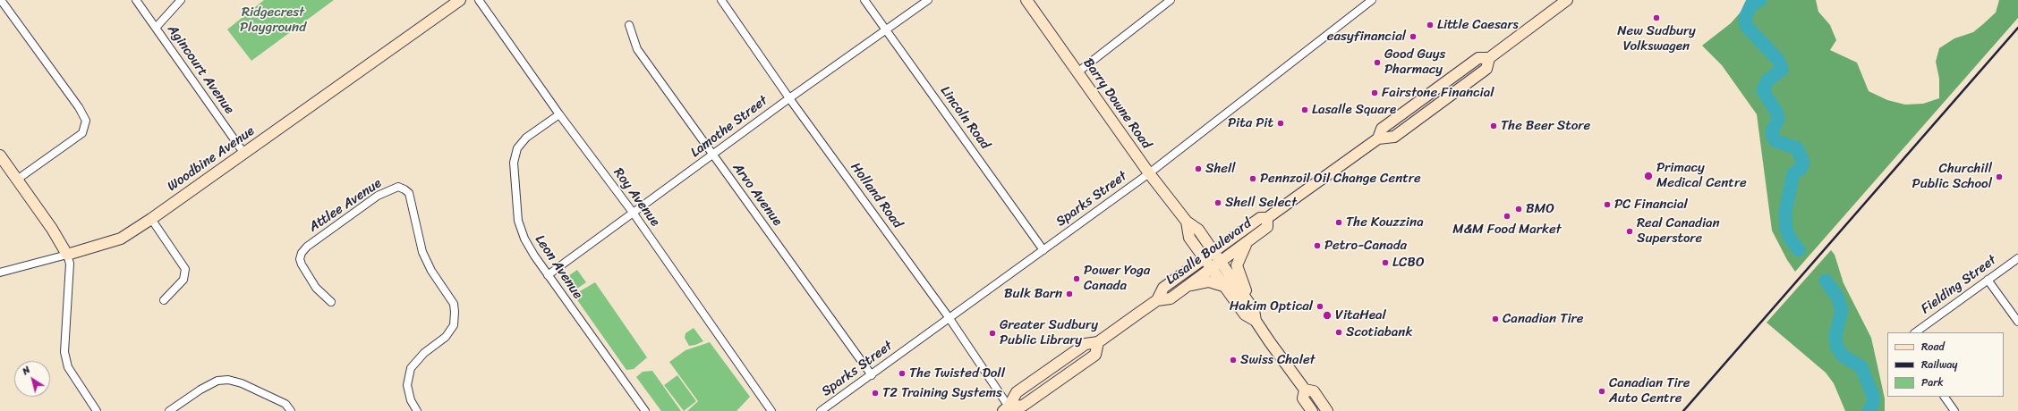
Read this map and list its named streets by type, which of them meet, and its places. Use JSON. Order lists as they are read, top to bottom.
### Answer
{
  "streets": {
    "main road": ["Barry Downe Road", "Woodbine Avenue", "Lasalle Boulevard"],
    "street": [
      "Agincourt Avenue",
      "Lincoln Road",
      "Lamothe Street",
      "Arvo Avenue",
      "Holland Road",
      "Roy Avenue",
      "Sparks Street",
      "Attlee Avenue",
      "Leon Avenue",
      "Fielding Street"
    ]
  },
  "crossings": [
    ["Agincourt Avenue", "Woodbine Avenue"],
    ["Barry Downe Road", "Sparks Street"],
    ["Barry Downe Road", "Lasalle Boulevard"],
    ["Lincoln Road", "Lamothe Street"],
    ["Lincoln Road", "Sparks Street"],
    ["Lamothe Street", "Arvo Avenue"],
    ["Lamothe Street", "Holland Road"],
    ["Lamothe Street", "Roy Avenue"],
    ["Lamothe Street", "Leon Avenue"],
    ["Arvo Avenue", "Sparks Street"],
    ["Holland Road", "Sparks Street"],
    ["Holland Road", "Lasalle Boulevard"],
    ["Roy Avenue", "Leon Avenue"]
  ],
  "parks": ["Ridgecrest Playground"],
  "places": [
    "New Sudbury Volkswagen",
    "Little Caesars",
    "easyfinancial",
    "Good Guys Pharmacy",
    "Fairstone Financial",
    "Lasalle Square",
    "Pita Pit",
    "The Beer Store",
    "Shell",
    "Primacy Medical Centre",
    "Churchill Public School",
    "Pennzoil Oil Change Centre",
    "Shell Select",
    "PC Financial",
    "BMO",
    "M&M Food Market",
    "The Kouzzina",
    "Real Canadian Superstore",
    "Petro-Canada",
    "LCBO",
    "Power Yoga Canada",
    "Bulk Barn",
    "Hakim Optical",
    "VitaHeal",
    "Canadian Tire",
    "Scotiabank",
    "Greater Sudbury Public Library",
    "Swiss Chalet",
    "The Twisted Doll",
    "Canadian Tire Auto Centre",
    "T2 Training Systems"
  ],
  "legend": ["Road", "Railway", "Park"],
  "north": "top left"
}
